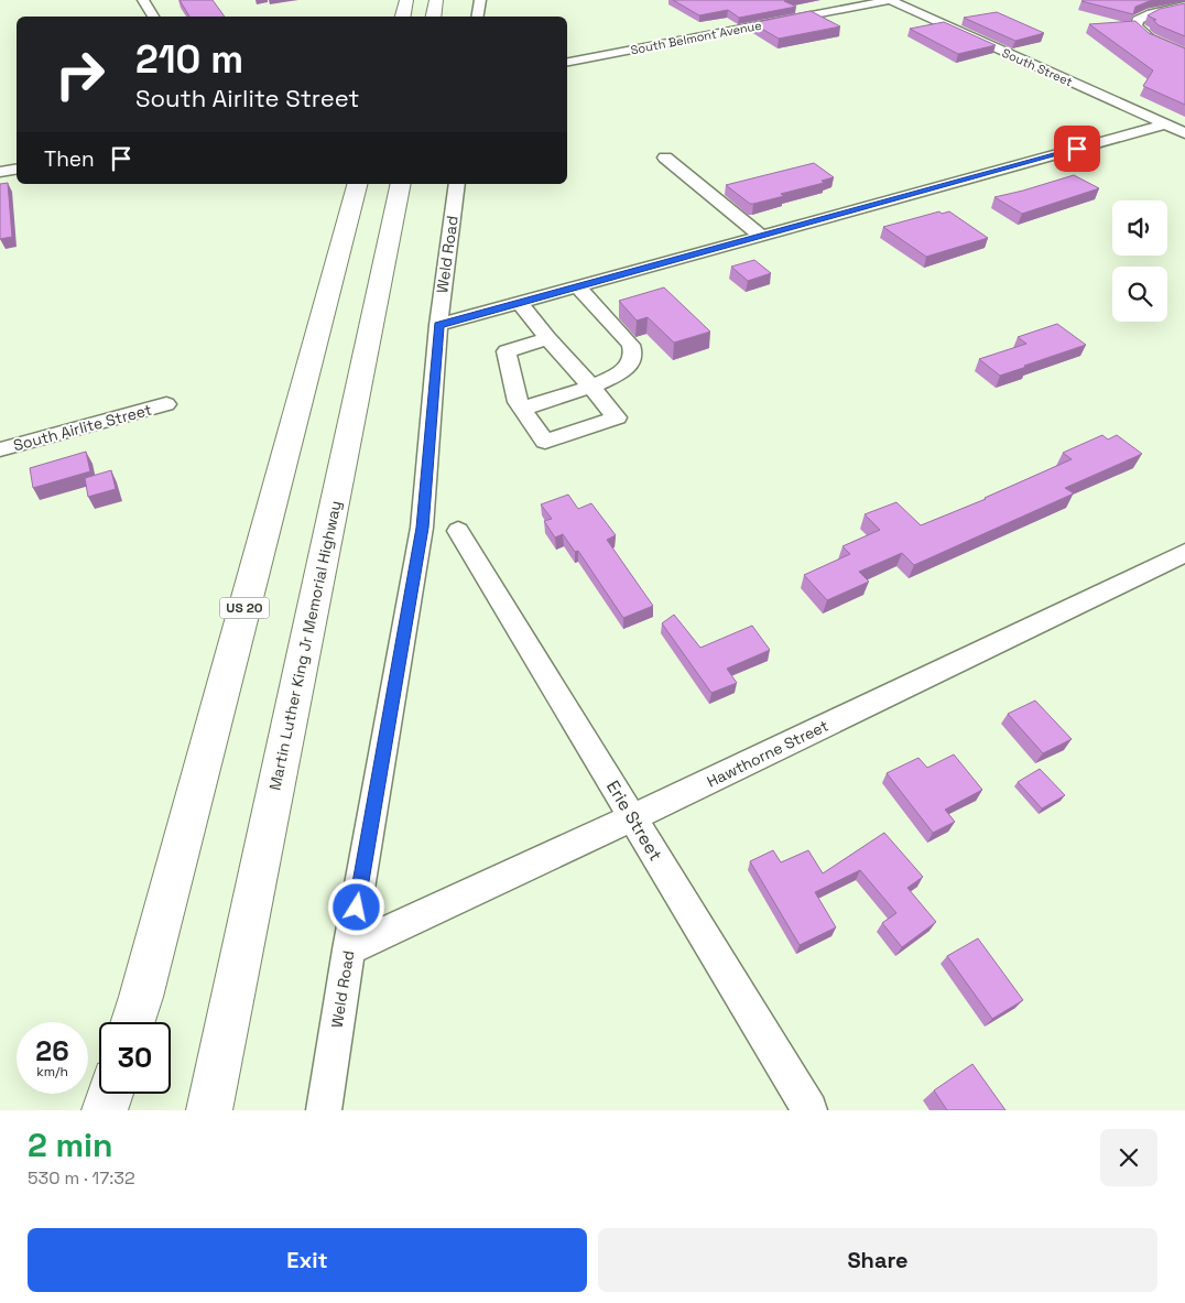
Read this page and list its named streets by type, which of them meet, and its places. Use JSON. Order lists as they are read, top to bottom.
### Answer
{
  "streets": {
    "highway": ["US 20", "Martin Luther King Jr Memorial Highway"],
    "street": [
      "South Belmont Avenue",
      "South Street",
      "Weld Road",
      "South Airlite Street",
      "Hawthorne Street",
      "Erie Street"
    ]
  },
  "crossings": [
    ["South Belmont Avenue", "South Street"],
    ["Weld Road", "Hawthorne Street"],
    ["Hawthorne Street", "Erie Street"]
  ],
  "page": {
    "turn": ["210 m", "South Airlite Street"],
    "then": "Then",
    "speed": "26 km/h",
    "limit": "30",
    "heading": ["2 min", "530 m · 17:32"],
    "buttons": ["Exit", "Share"]
  }
}
